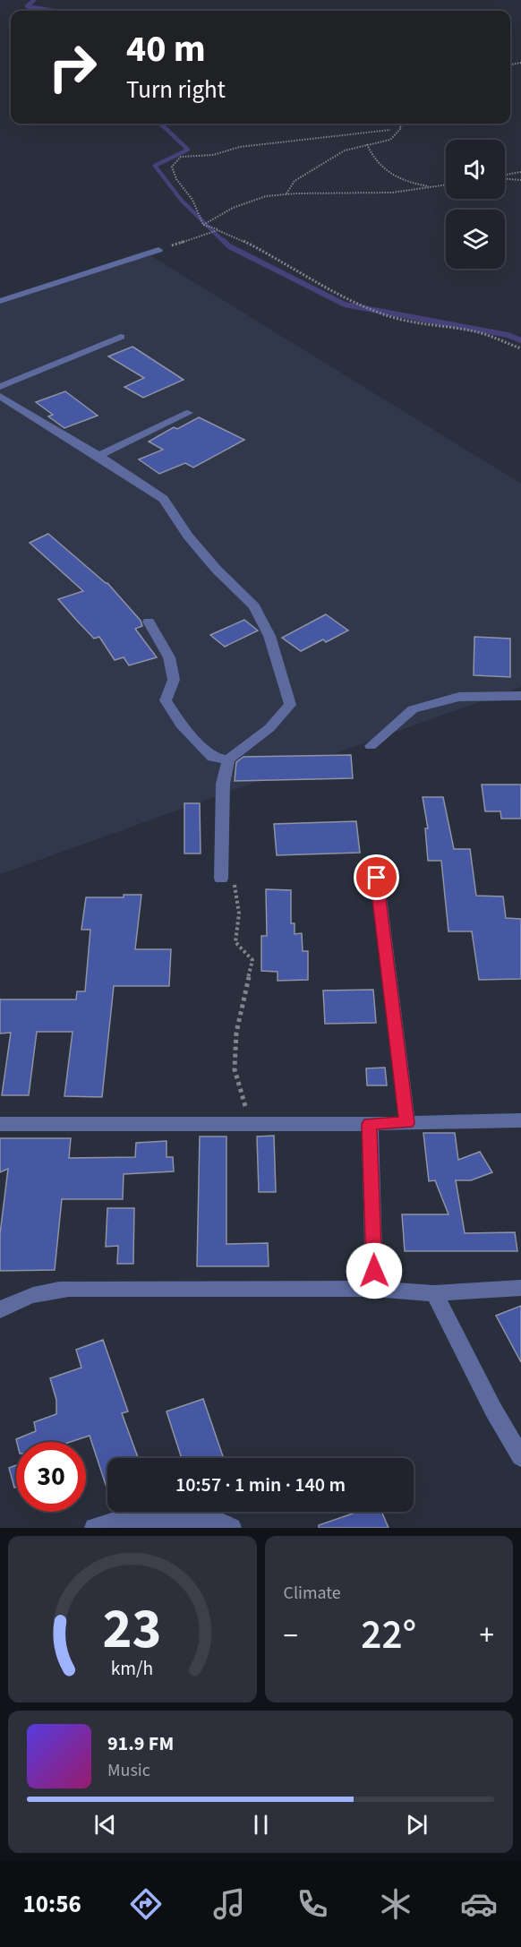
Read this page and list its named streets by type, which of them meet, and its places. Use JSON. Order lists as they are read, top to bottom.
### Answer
{
  "page": {
    "turn": ["40 m", "Turn right"],
    "limit": "30",
    "trip": "10:57 · 1 min · 140 m",
    "tile": "Climate",
    "heat": ["−", "22°", "+"],
    "song": ["91.9 FM", "Music"],
    "tabs": "10:56",
    "gauge": ["23", "km/h"]
  }
}
